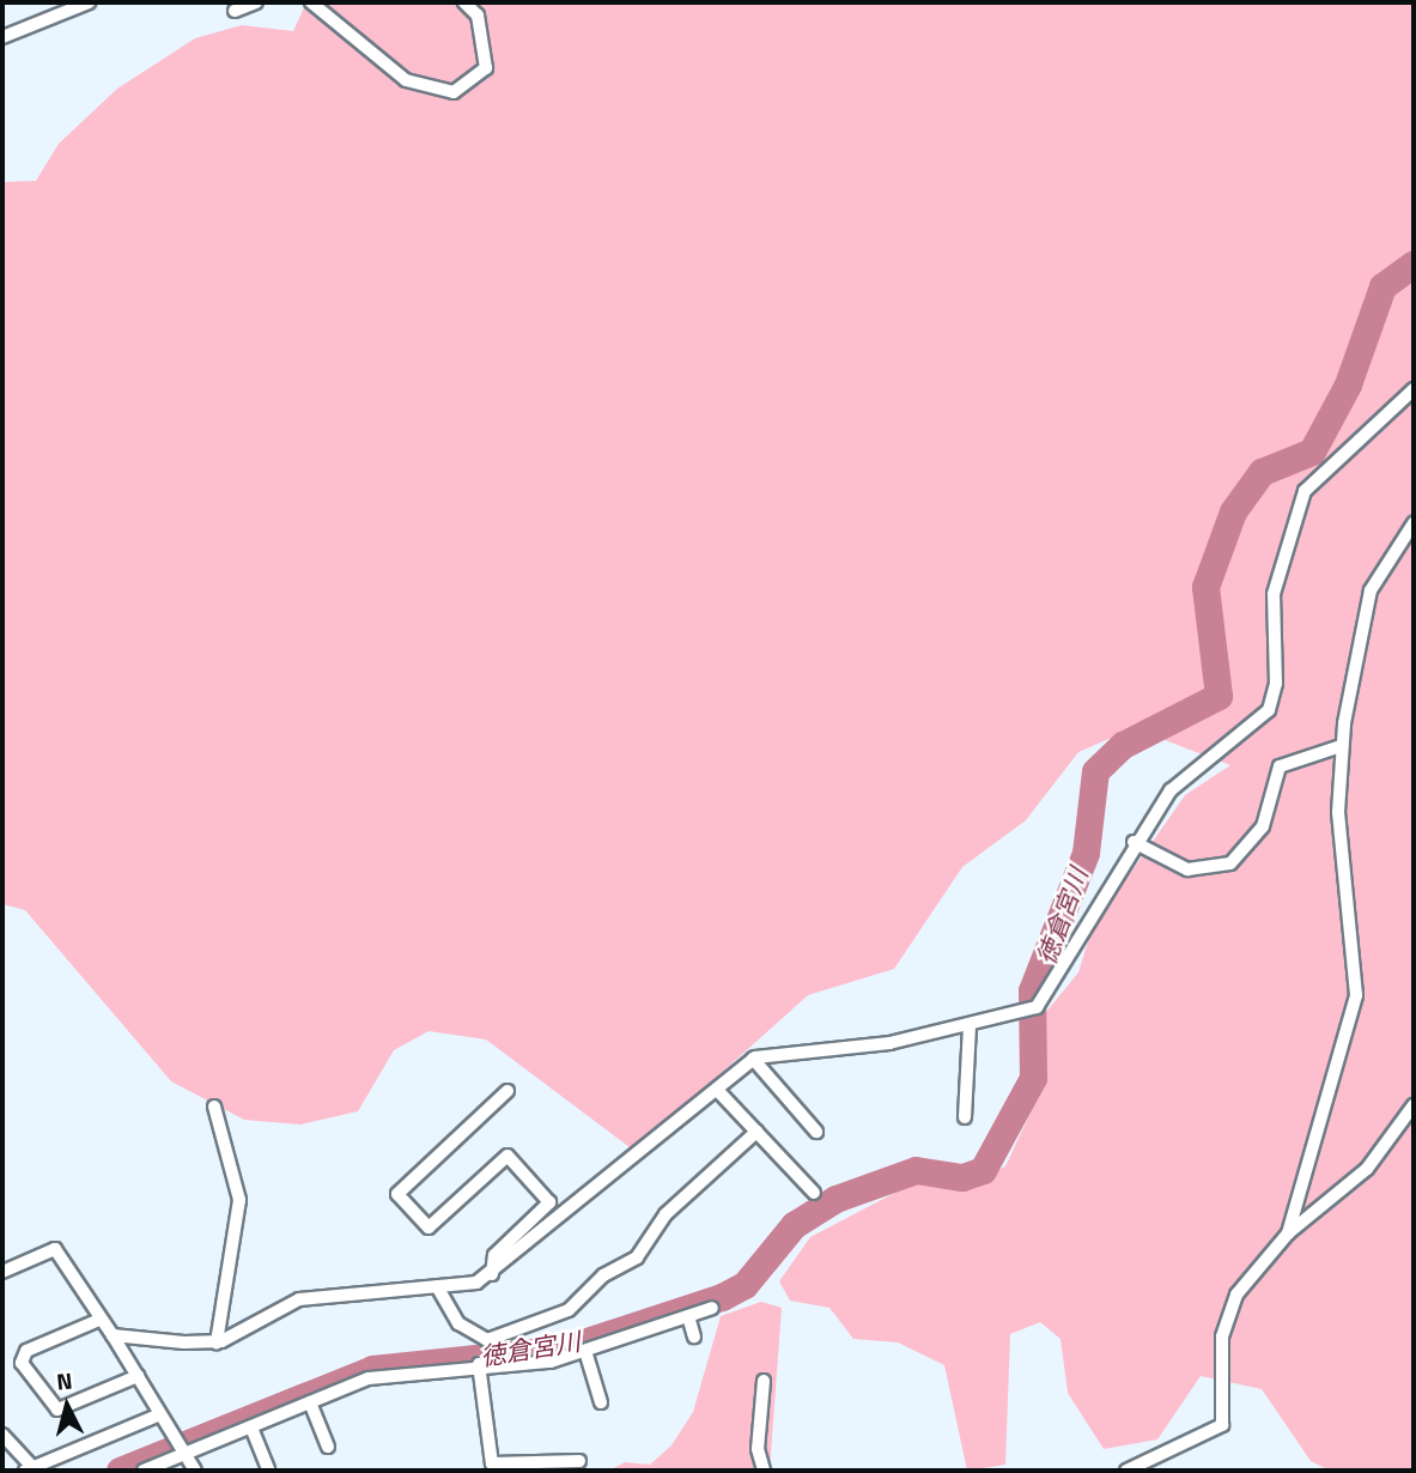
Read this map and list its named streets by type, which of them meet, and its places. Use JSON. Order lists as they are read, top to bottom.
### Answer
{
  "water": ["徳倉宮川"],
  "north": "top"
}
